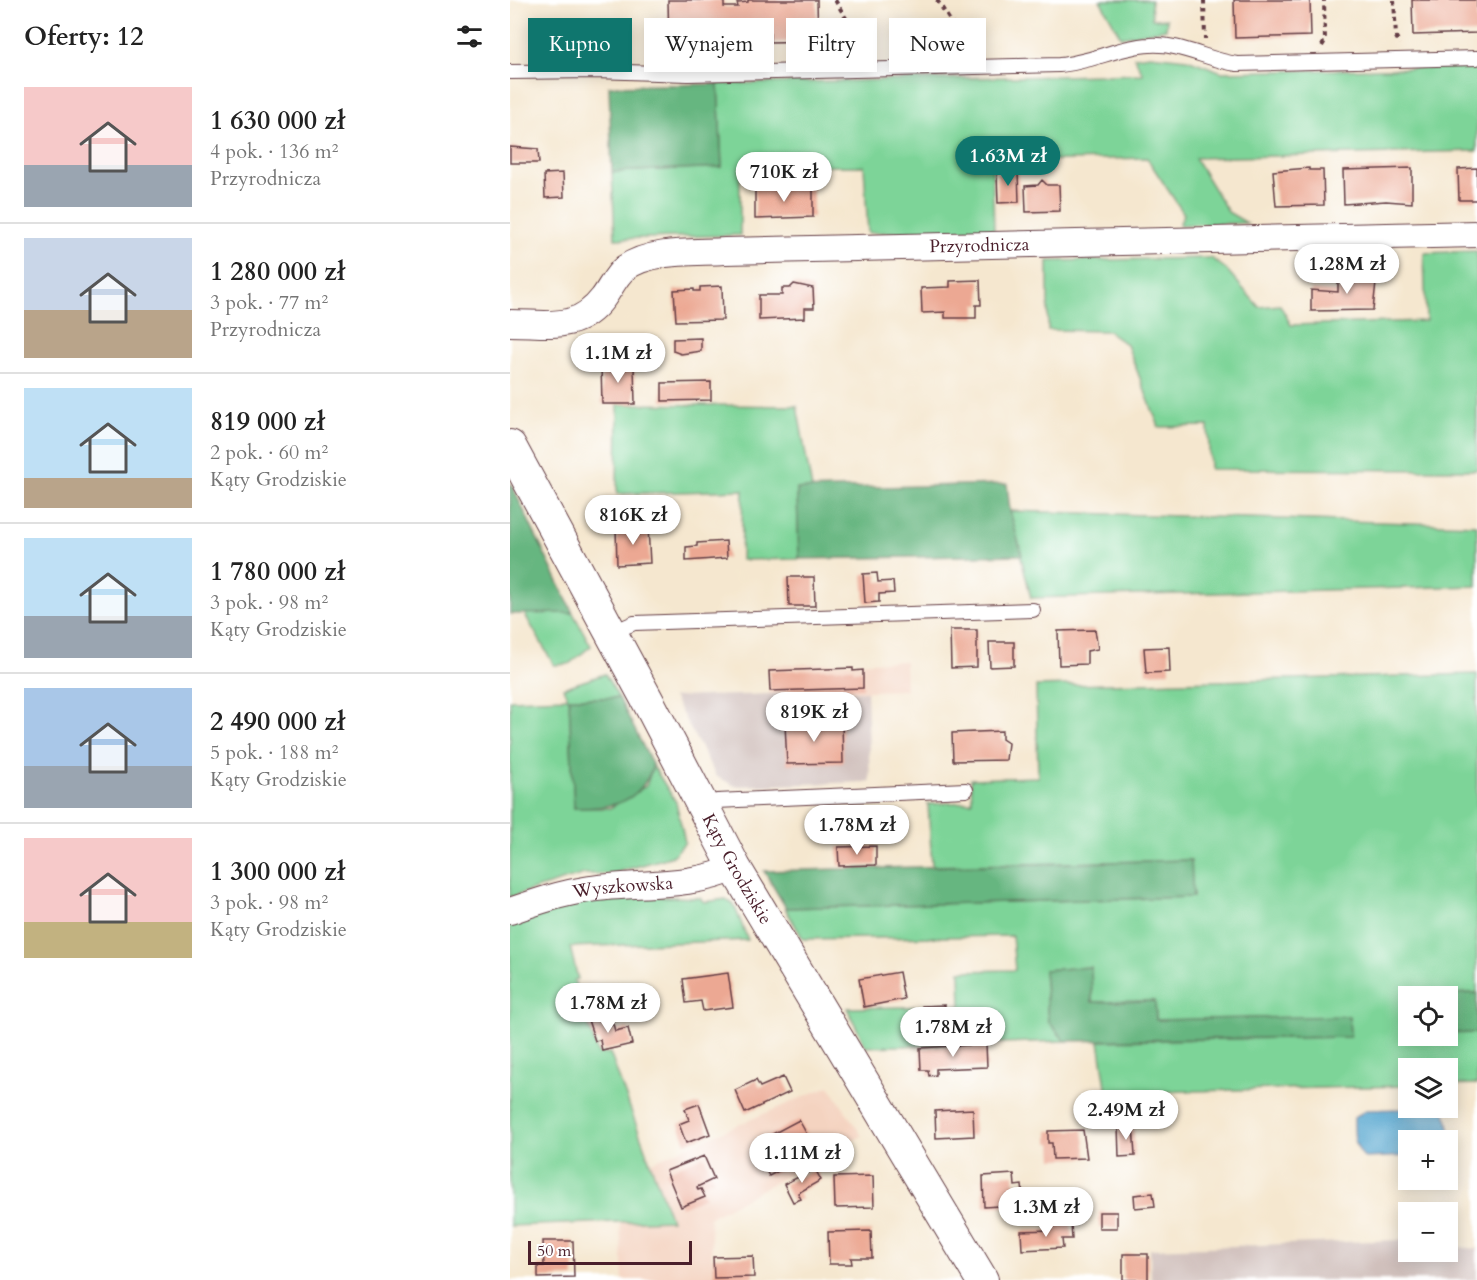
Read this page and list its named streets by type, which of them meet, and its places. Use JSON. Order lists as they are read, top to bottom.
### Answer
{
  "streets": {
    "street": ["Przyrodnicza", "Kąty Grodziskie", "Wyszkowska"]
  },
  "crossings": [
    ["Kąty Grodziskie", "Wyszkowska"]
  ],
  "scale_bar": "50 m",
  "page": {
    "heading": "Oferty: 12",
    "chip": [
      "Kupno",
      "Wynajem",
      "Filtry",
      "Nowe"
    ],
    "list": [
      {
        "name": "1 630 000 zł",
        "note": "4 pok. · 136 m² · Przyrodnicza"
      },
      {
        "name": "1 280 000 zł",
        "note": "3 pok. · 77 m² · Przyrodnicza"
      },
      {
        "name": "819 000 zł",
        "note": "2 pok. · 60 m² · Kąty Grodziskie"
      },
      {
        "name": "1 780 000 zł",
        "note": "3 pok. · 98 m² · Kąty Grodziskie"
      },
      {
        "name": "2 490 000 zł",
        "note": "5 pok. · 188 m² · Kąty Grodziskie"
      },
      {
        "name": "1 300 000 zł",
        "note": "3 pok. · 98 m² · Kąty Grodziskie"
      }
    ],
    "price": [
      "1.63M zł",
      "710K zł",
      "1.28M zł",
      "1.1M zł",
      "816K zł",
      "819K zł",
      "1.78M zł",
      "1.78M zł",
      "1.78M zł",
      "2.49M zł",
      "1.11M zł",
      "1.3M zł"
    ],
    "map_buttons": ["+", "−"],
    "scale": "50 m"
  }
}
